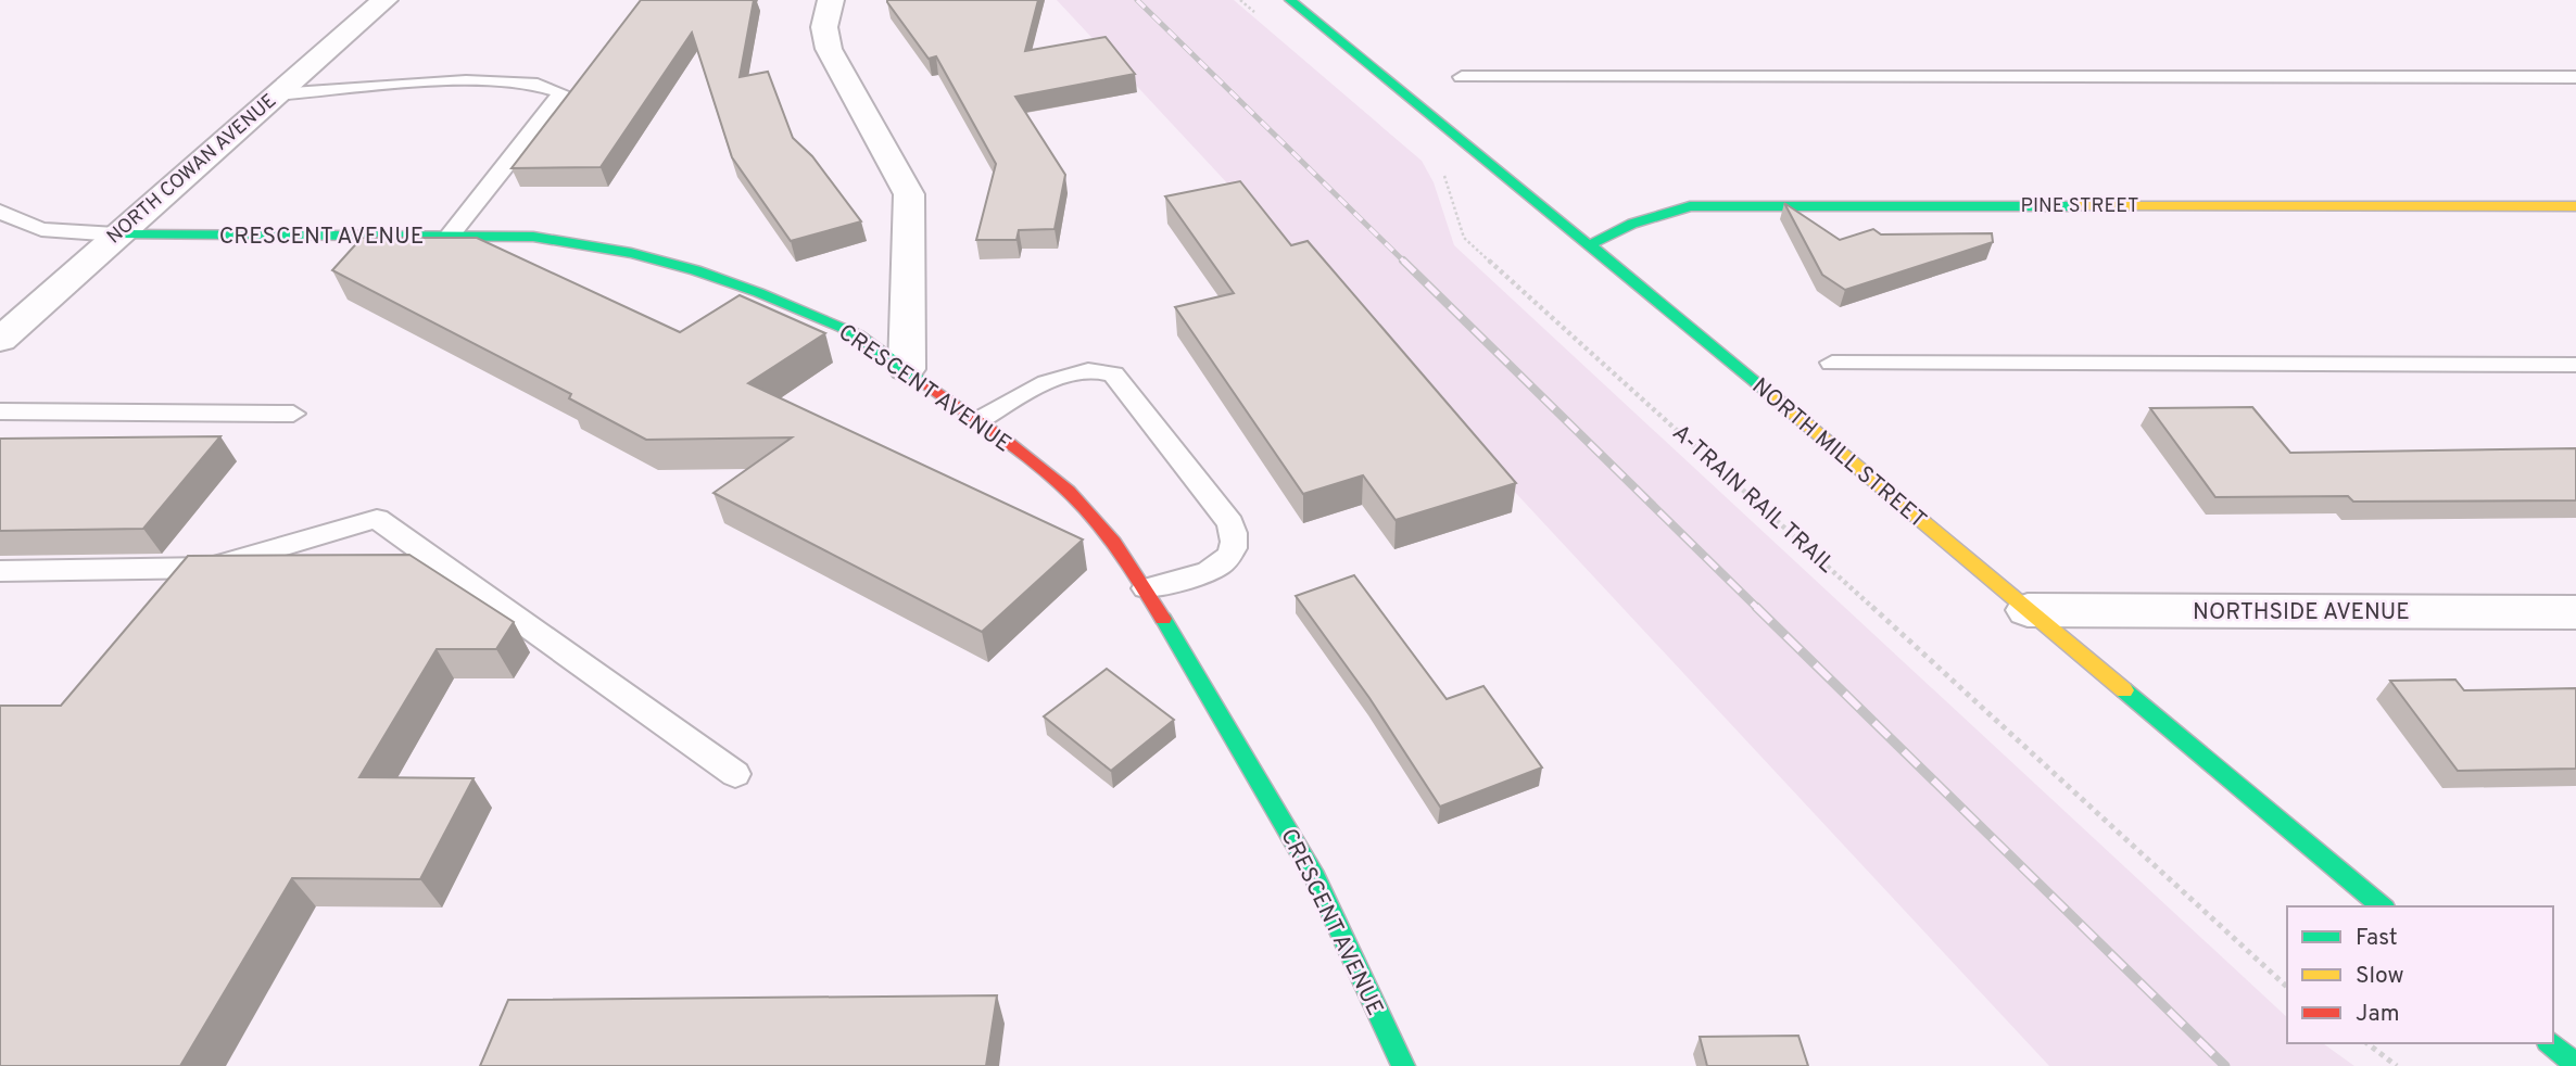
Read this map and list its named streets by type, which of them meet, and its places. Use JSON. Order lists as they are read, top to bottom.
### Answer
{
  "streets": {
    "street": [
      "NORTH COWAN AVENUE",
      "PINE STREET",
      "CRESCENT AVENUE",
      "NORTH MILL STREET",
      "NORTHSIDE AVENUE"
    ],
    "path": ["A-TRAIN RAIL TRAIL"]
  },
  "crossings": [
    ["NORTH COWAN AVENUE", "CRESCENT AVENUE"],
    ["PINE STREET", "NORTH MILL STREET"],
    ["NORTH MILL STREET", "NORTHSIDE AVENUE"]
  ],
  "legend": ["Fast", "Slow", "Jam"]
}
